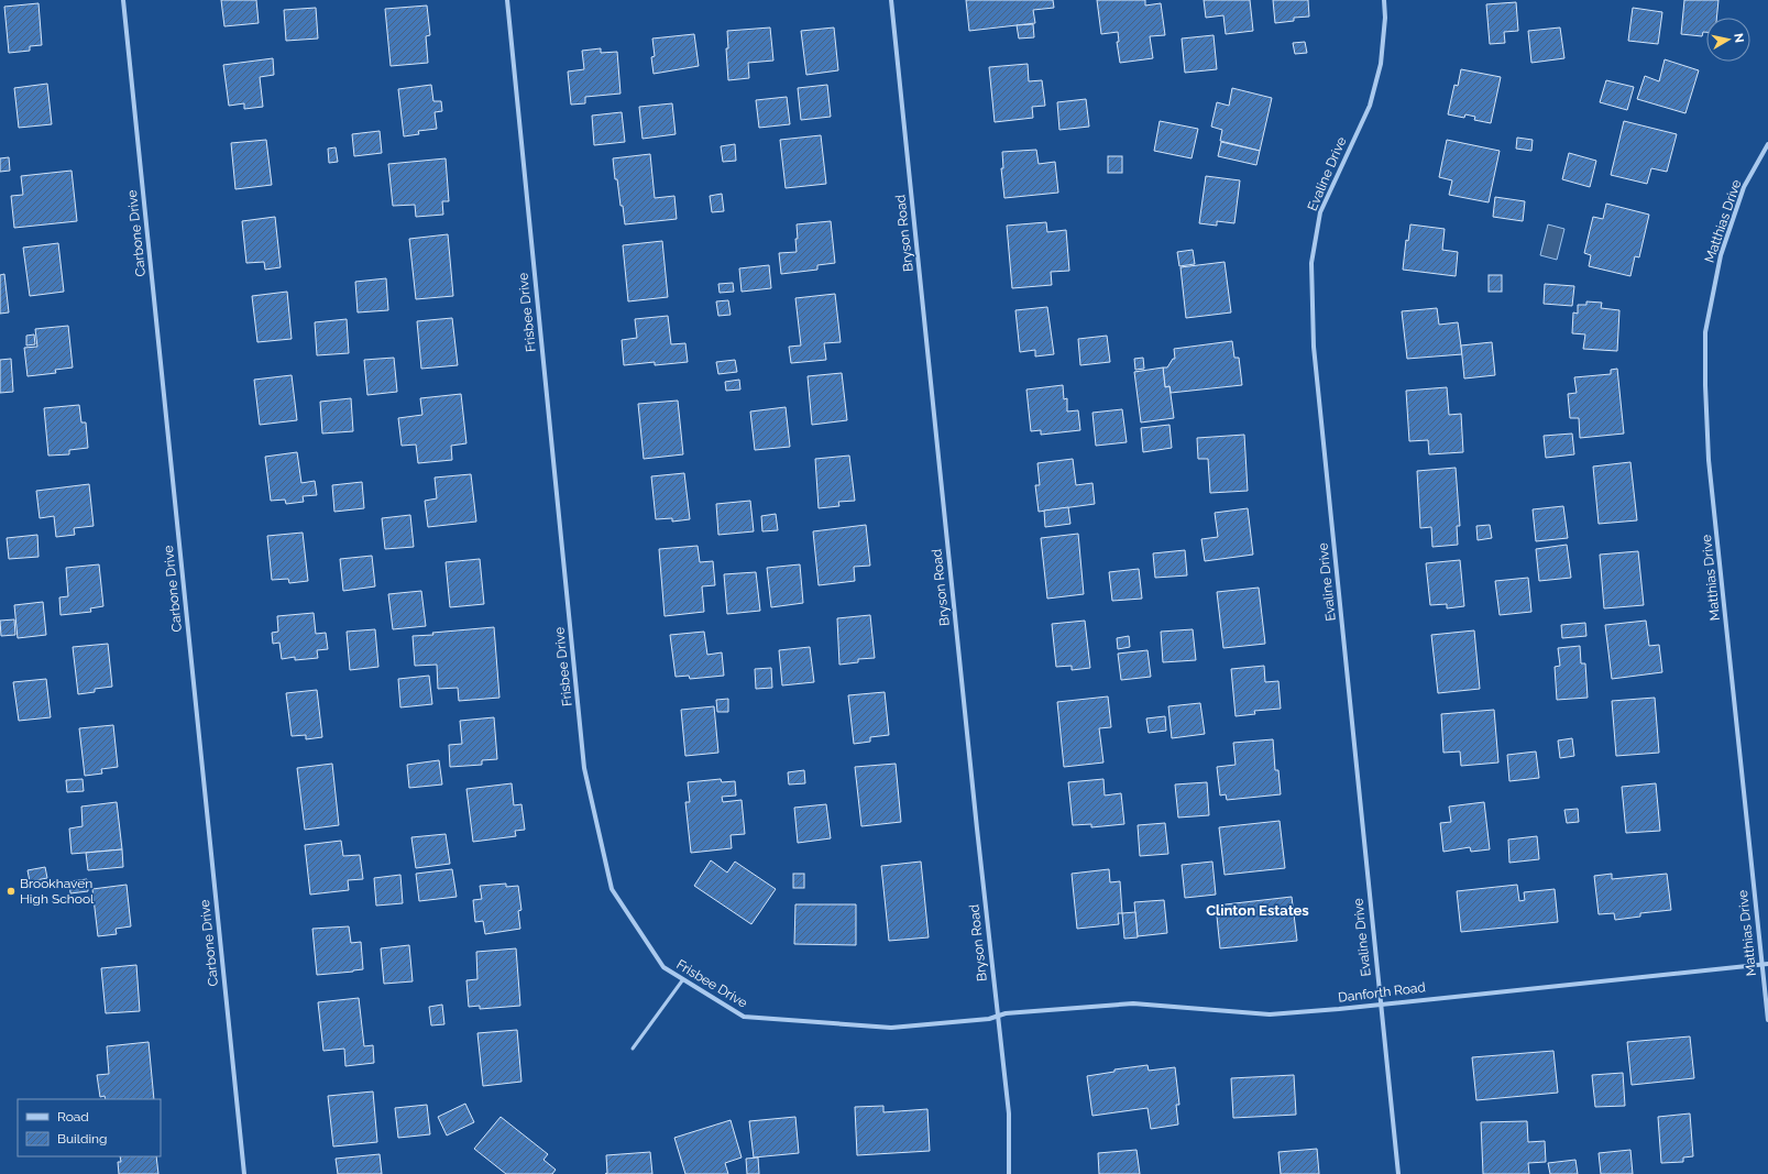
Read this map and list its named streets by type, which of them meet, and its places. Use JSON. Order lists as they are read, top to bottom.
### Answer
{
  "streets": {
    "street": [
      "Evaline Drive",
      "Matthias Drive",
      "Carbone Drive",
      "Bryson Road",
      "Frisbee Drive",
      "Danforth Road"
    ]
  },
  "crossings": [
    ["Evaline Drive", "Danforth Road"],
    ["Matthias Drive", "Danforth Road"],
    ["Bryson Road", "Frisbee Drive"],
    ["Bryson Road", "Danforth Road"],
    ["Frisbee Drive", "Danforth Road"]
  ],
  "districts": ["Clinton Estates"],
  "places": ["Brookhaven High School"],
  "legend": ["Road", "Building"],
  "north": "right"
}
